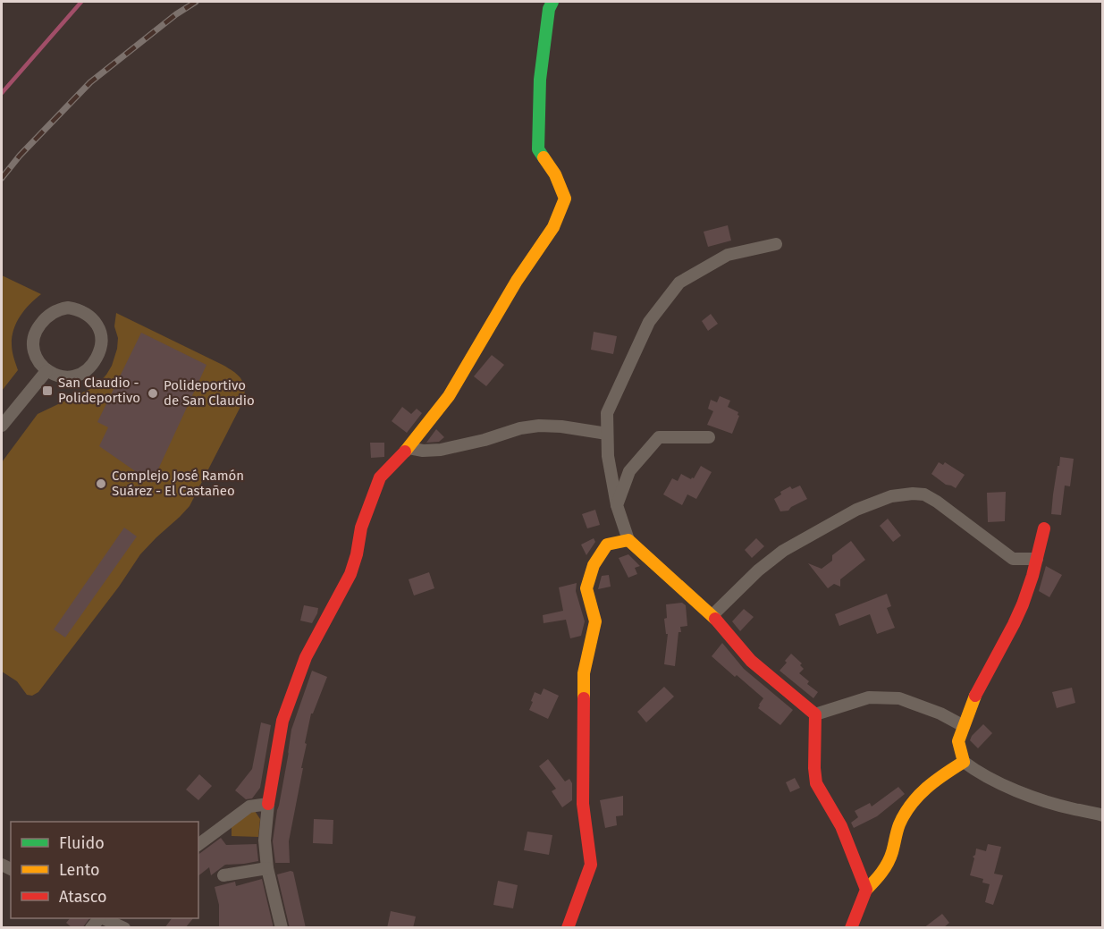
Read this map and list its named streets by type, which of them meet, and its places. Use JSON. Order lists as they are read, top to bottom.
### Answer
{
  "places": {
    "transit": ["San Claudio - Polideportivo"],
    "other": ["Polideportivo de San Claudio", "Complejo José Ramón Suárez - El Castañeo"]
  },
  "legend": ["Fluido", "Lento", "Atasco"]
}
